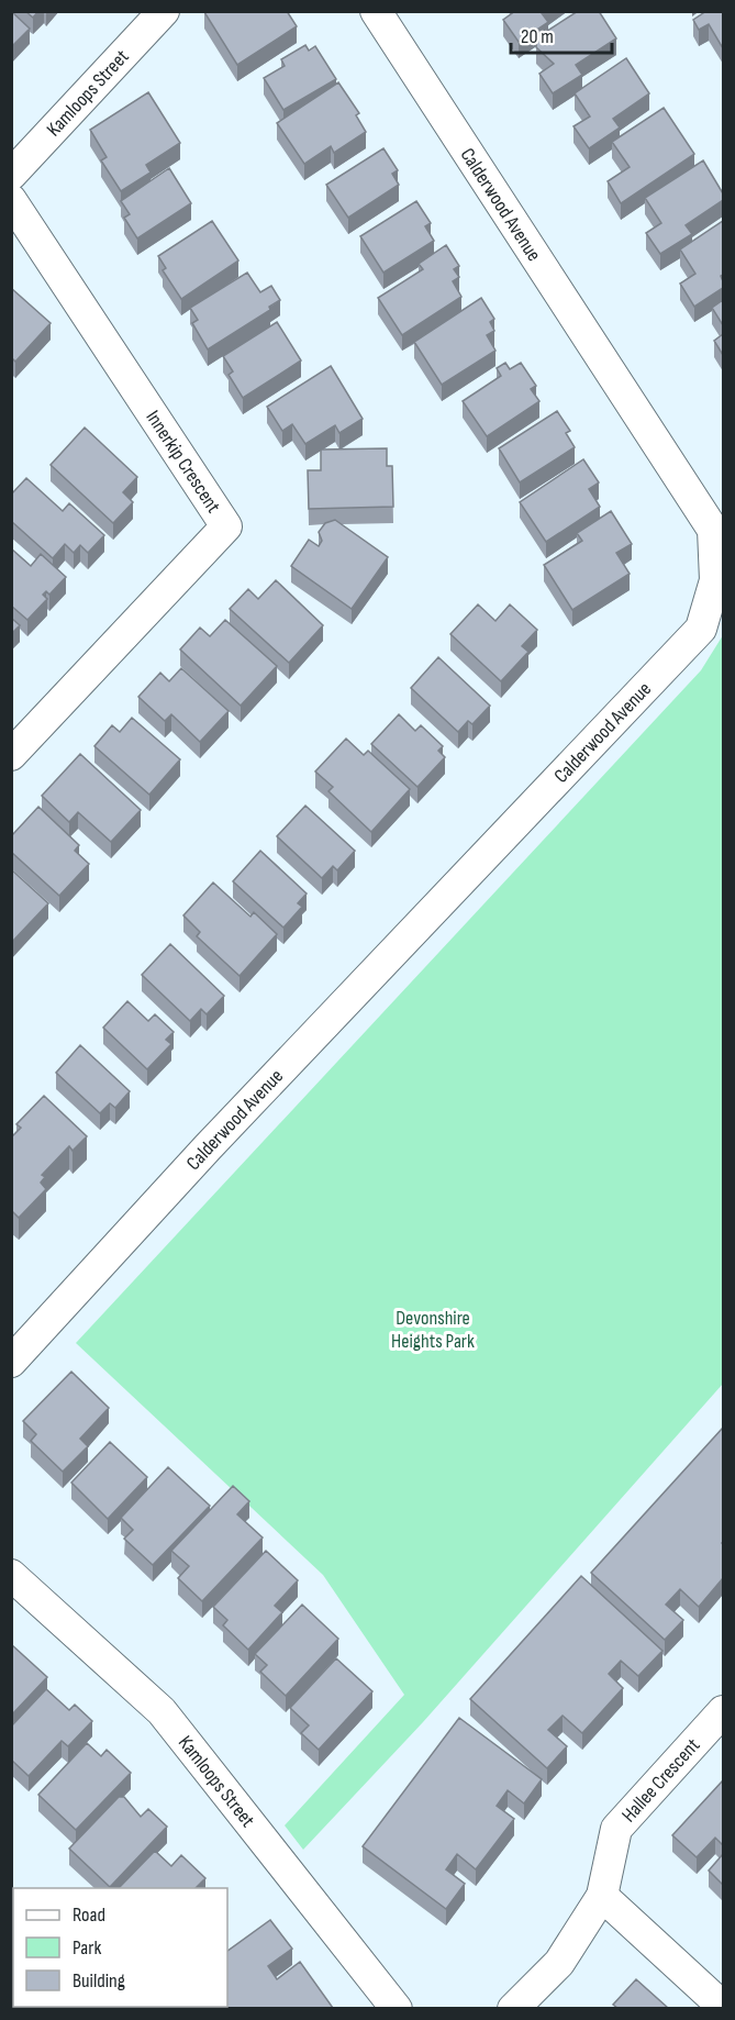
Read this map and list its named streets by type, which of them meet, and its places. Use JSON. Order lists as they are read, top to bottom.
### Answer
{
  "streets": {
    "street": [
      "Kamloops Street",
      "Calderwood Avenue",
      "Innerkip Crescent",
      "Hallee Crescent"
    ]
  },
  "parks": ["Devonshire Heights Park"],
  "legend": ["Road", "Park", "Building"],
  "scale_bar": "20 m"
}
